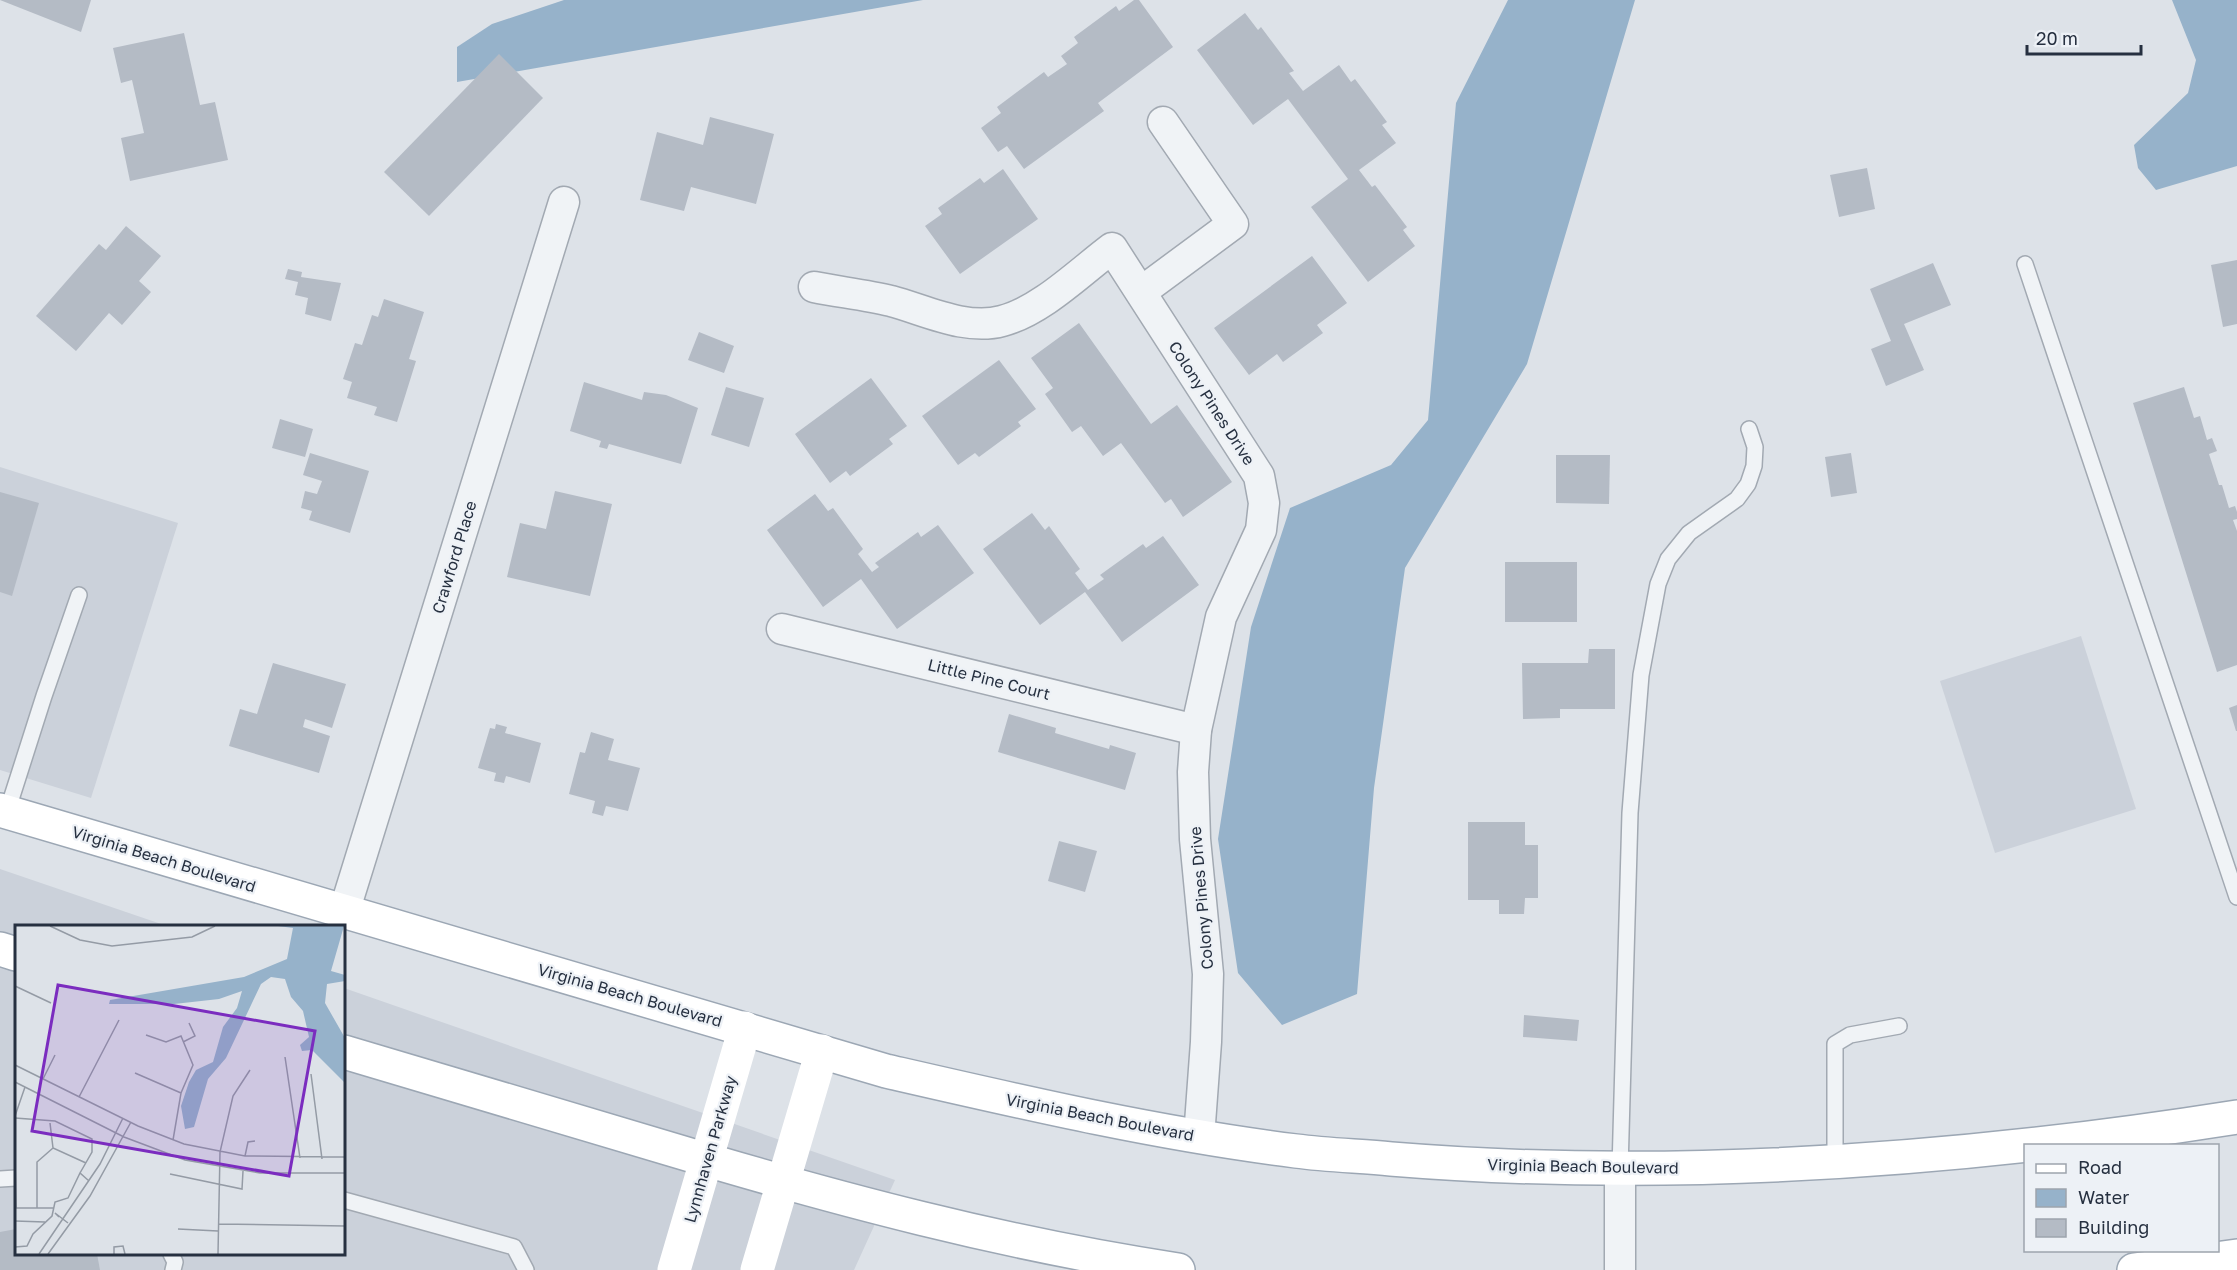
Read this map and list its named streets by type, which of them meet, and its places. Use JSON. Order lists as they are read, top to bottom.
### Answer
{
  "streets": {
    "main road": ["Virginia Beach Boulevard", "Lynnhaven Parkway"],
    "street": ["Colony Pines Drive", "Crawford Place", "Little Pine Court"]
  },
  "crossings": [
    ["Colony Pines Drive", "Little Pine Court"],
    ["Colony Pines Drive", "Virginia Beach Boulevard"],
    ["Crawford Place", "Virginia Beach Boulevard"],
    ["Virginia Beach Boulevard", "Lynnhaven Parkway"]
  ],
  "legend": ["Road", "Water", "Building"],
  "scale_bar": "20 m"
}
